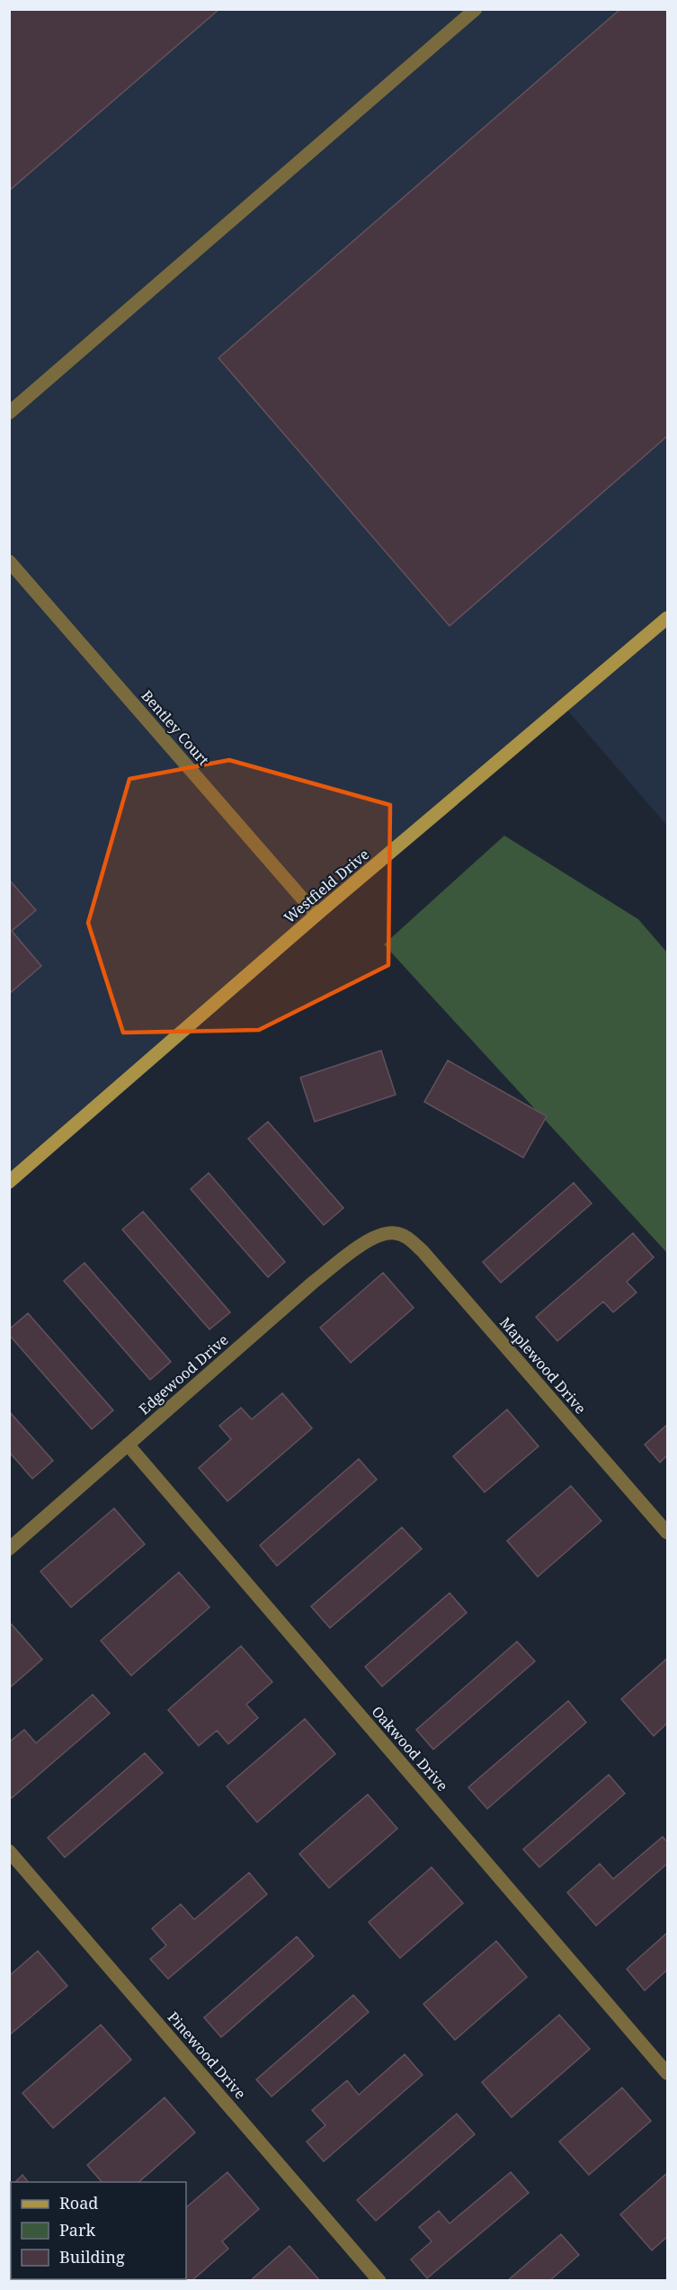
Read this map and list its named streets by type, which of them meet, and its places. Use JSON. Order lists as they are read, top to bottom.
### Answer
{
  "streets": {
    "street": [
      "Bentley Court",
      "Westfield Drive",
      "Maplewood Drive",
      "Edgewood Drive",
      "Oakwood Drive",
      "Pinewood Drive"
    ]
  },
  "crossings": [
    ["Bentley Court", "Westfield Drive"],
    ["Maplewood Drive", "Edgewood Drive"],
    ["Edgewood Drive", "Oakwood Drive"]
  ],
  "legend": ["Road", "Park", "Building"]
}
